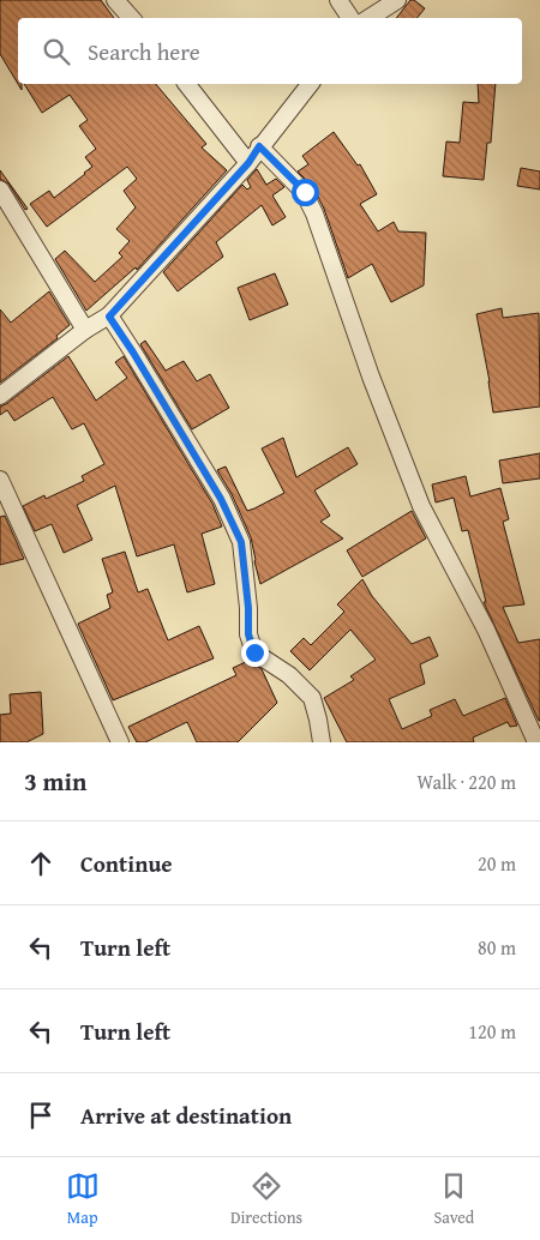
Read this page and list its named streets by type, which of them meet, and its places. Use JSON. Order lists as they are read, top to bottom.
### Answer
{
  "page": {
    "search": "Search here",
    "heading": ["3 min", "Walk · 220 m"],
    "list": [
      ["Continue", "20 m"],
      ["Turn left", "80 m"],
      ["Turn left", "120 m"],
      "Arrive at destination"
    ],
    "nav": ["Map", "Directions", "Saved"]
  }
}
